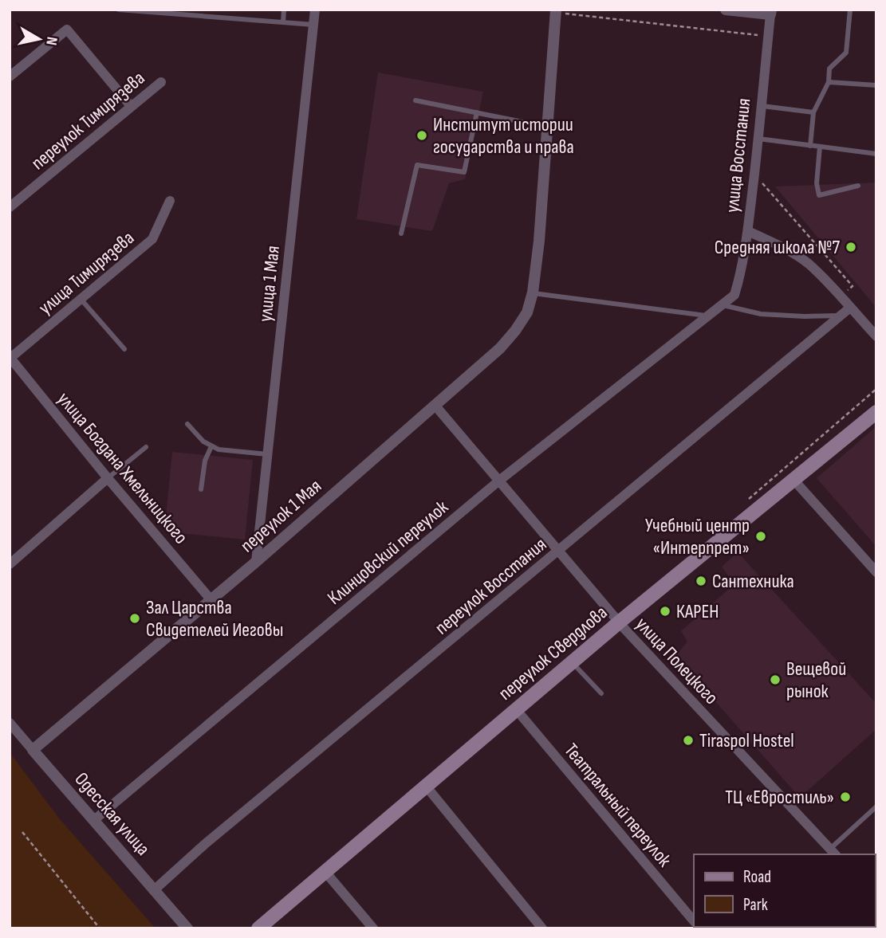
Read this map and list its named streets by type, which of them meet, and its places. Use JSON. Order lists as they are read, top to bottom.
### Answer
{
  "streets": {
    "main road": ["переулок Свердлова"],
    "street": [
      "переулок Тимирязева",
      "улица Восстания",
      "улица Тимирязева",
      "улица 1 Мая",
      "улица Богдана Хмельницкого",
      "переулок 1 Мая",
      "Клинцовский переулок",
      "переулок Восстания",
      "улица Полецкого",
      "Театральный переулок",
      "Одесская улица"
    ]
  },
  "crossings": [
    ["улица Восстания", "Клинцовский переулок"],
    ["улица Тимирязева", "улица Богдана Хмельницкого"],
    ["улица 1 Мая", "переулок 1 Мая"],
    ["улица Богдана Хмельницкого", "переулок 1 Мая"],
    ["переулок 1 Мая", "улица Полецкого"],
    ["переулок 1 Мая", "Одесская улица"],
    ["Клинцовский переулок", "улица Полецкого"],
    ["Клинцовский переулок", "Одесская улица"],
    ["переулок Восстания", "улица Полецкого"],
    ["переулок Восстания", "Одесская улица"],
    ["переулок Свердлова", "улица Полецкого"],
    ["переулок Свердлова", "Театральный переулок"]
  ],
  "places": [
    "Институт истории государства и права",
    "Средняя школа №7",
    "Учебный центр «Интерпрет»",
    "Сантехника",
    "КАРЕН",
    "Зал Царства Свидетелей Иеговы",
    "Вещевой рынок",
    "Tiraspol Hostel",
    "ТЦ «Евростиль»"
  ],
  "legend": ["Road", "Park"],
  "north": "right"
}
